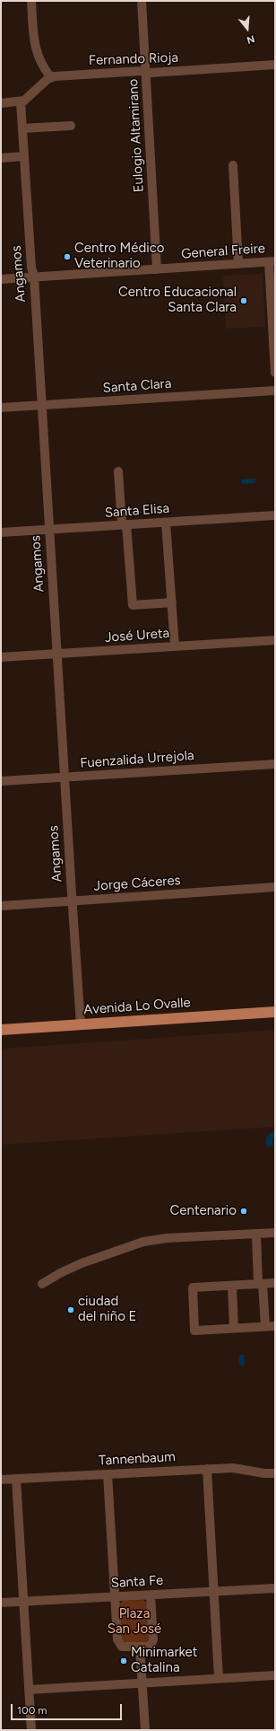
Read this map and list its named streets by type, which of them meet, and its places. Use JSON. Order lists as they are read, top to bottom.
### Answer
{
  "streets": {
    "main road": ["Avenida Lo Ovalle"],
    "street": [
      "Fernando Rioja",
      "Eulogio Altamirano",
      "General Freire",
      "Angamos",
      "Santa Clara",
      "Santa Elisa",
      "José Ureta",
      "Fuenzalida Urrejola",
      "Jorge Cáceres",
      "Tannenbaum",
      "Santa Fe"
    ]
  },
  "crossings": [
    ["Fernando Rioja", "Eulogio Altamirano"],
    ["Eulogio Altamirano", "General Freire"],
    ["General Freire", "Angamos"],
    ["Angamos", "Santa Clara"],
    ["Angamos", "Santa Elisa"],
    ["Angamos", "José Ureta"],
    ["Angamos", "Fuenzalida Urrejola"],
    ["Angamos", "Jorge Cáceres"],
    ["Angamos", "Avenida Lo Ovalle"]
  ],
  "parks": ["Plaza San José"],
  "places": [
    "Centro Médico Veterinario",
    "Centro Educacional Santa Clara",
    "Centenario",
    "ciudad del niño E",
    "Minimarket Catalina"
  ],
  "scale_bar": "100 m",
  "north": "bottom"
}
